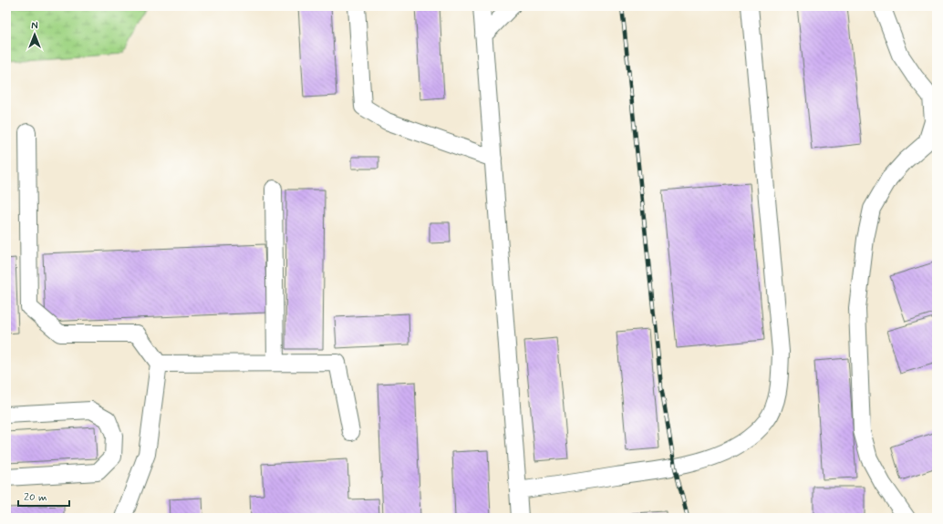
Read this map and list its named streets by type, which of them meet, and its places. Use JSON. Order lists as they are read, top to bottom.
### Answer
{
  "scale_bar": "20 m",
  "north": "top"
}
